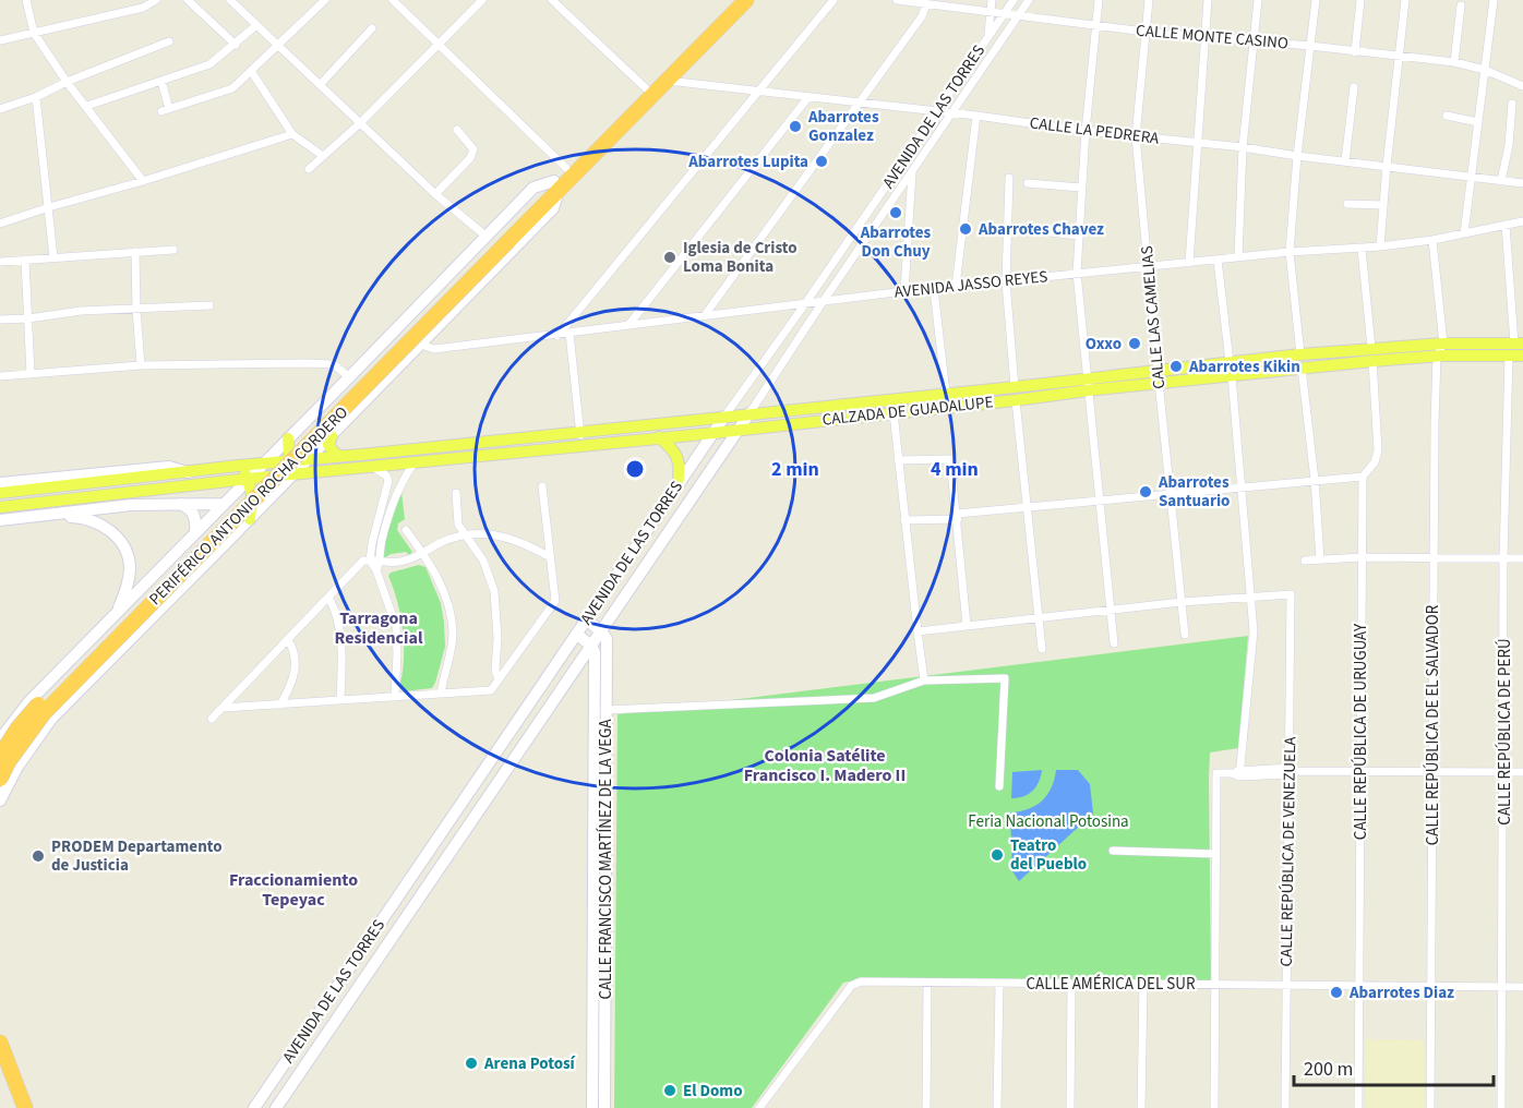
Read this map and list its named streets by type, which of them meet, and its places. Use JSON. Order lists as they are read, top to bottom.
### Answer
{
  "streets": {
    "highway": ["PERIFÉRICO ANTONIO ROCHA CORDERO"],
    "main road": ["AVENIDA DE LAS TORRES", "CALZADA DE GUADALUPE", "CALLE FRANCISCO MARTÍNEZ DE LA VEGA"],
    "street": [
      "CALLE MONTE CASINO",
      "CALLE LA PEDRERA",
      "AVENIDA JASSO REYES",
      "CALLE LAS CAMELIAS",
      "CALLE REPÚBLICA DE EL SALVADOR",
      "CALLE REPÚBLICA DE URUGUAY",
      "CALLE REPÚBLICA DE PERÚ",
      "CALLE REPÚBLICA DE VENEZUELA",
      "CALLE AMÉRICA DEL SUR"
    ]
  },
  "crossings": [
    ["CALLE MONTE CASINO", "AVENIDA DE LAS TORRES"],
    ["CALLE MONTE CASINO", "CALLE LAS CAMELIAS"],
    ["AVENIDA DE LAS TORRES", "CALLE LA PEDRERA"],
    ["AVENIDA DE LAS TORRES", "AVENIDA JASSO REYES"],
    ["AVENIDA DE LAS TORRES", "CALZADA DE GUADALUPE"],
    ["AVENIDA DE LAS TORRES", "CALLE FRANCISCO MARTÍNEZ DE LA VEGA"],
    ["CALLE LA PEDRERA", "CALLE LAS CAMELIAS"],
    ["AVENIDA JASSO REYES", "CALLE LAS CAMELIAS"],
    ["AVENIDA JASSO REYES", "CALLE REPÚBLICA DE URUGUAY"],
    ["CALLE LAS CAMELIAS", "CALZADA DE GUADALUPE"],
    ["CALZADA DE GUADALUPE", "CALLE REPÚBLICA DE EL SALVADOR"],
    ["CALZADA DE GUADALUPE", "CALLE REPÚBLICA DE URUGUAY"],
    ["CALZADA DE GUADALUPE", "CALLE REPÚBLICA DE PERÚ"],
    ["CALLE REPÚBLICA DE EL SALVADOR", "CALLE AMÉRICA DEL SUR"],
    ["CALLE REPÚBLICA DE URUGUAY", "CALLE AMÉRICA DEL SUR"],
    ["CALLE REPÚBLICA DE PERÚ", "CALLE AMÉRICA DEL SUR"],
    ["CALLE REPÚBLICA DE VENEZUELA", "CALLE AMÉRICA DEL SUR"]
  ],
  "districts": ["Tarragona Residencial", "Colonia Satélite Francisco I. Madero II", "Fraccionamiento Tepeyac"],
  "parks": ["Feria Nacional Potosina"],
  "places": [
    "Abarrotes Gonzalez",
    "Abarrotes Lupita",
    "Abarrotes Don Chuy",
    "Abarrotes Chavez",
    "Iglesia de Cristo Loma Bonita",
    "Oxxo",
    "Abarrotes Kikin",
    "Abarrotes Santuario",
    "Teatro del Pueblo",
    "PRODEM Departamento de Justicia",
    "Abarrotes Diaz",
    "Arena Potosí",
    "El Domo"
  ],
  "scale_bar": "200 m",
  "rings": ["2 min", "4 min"]
}
